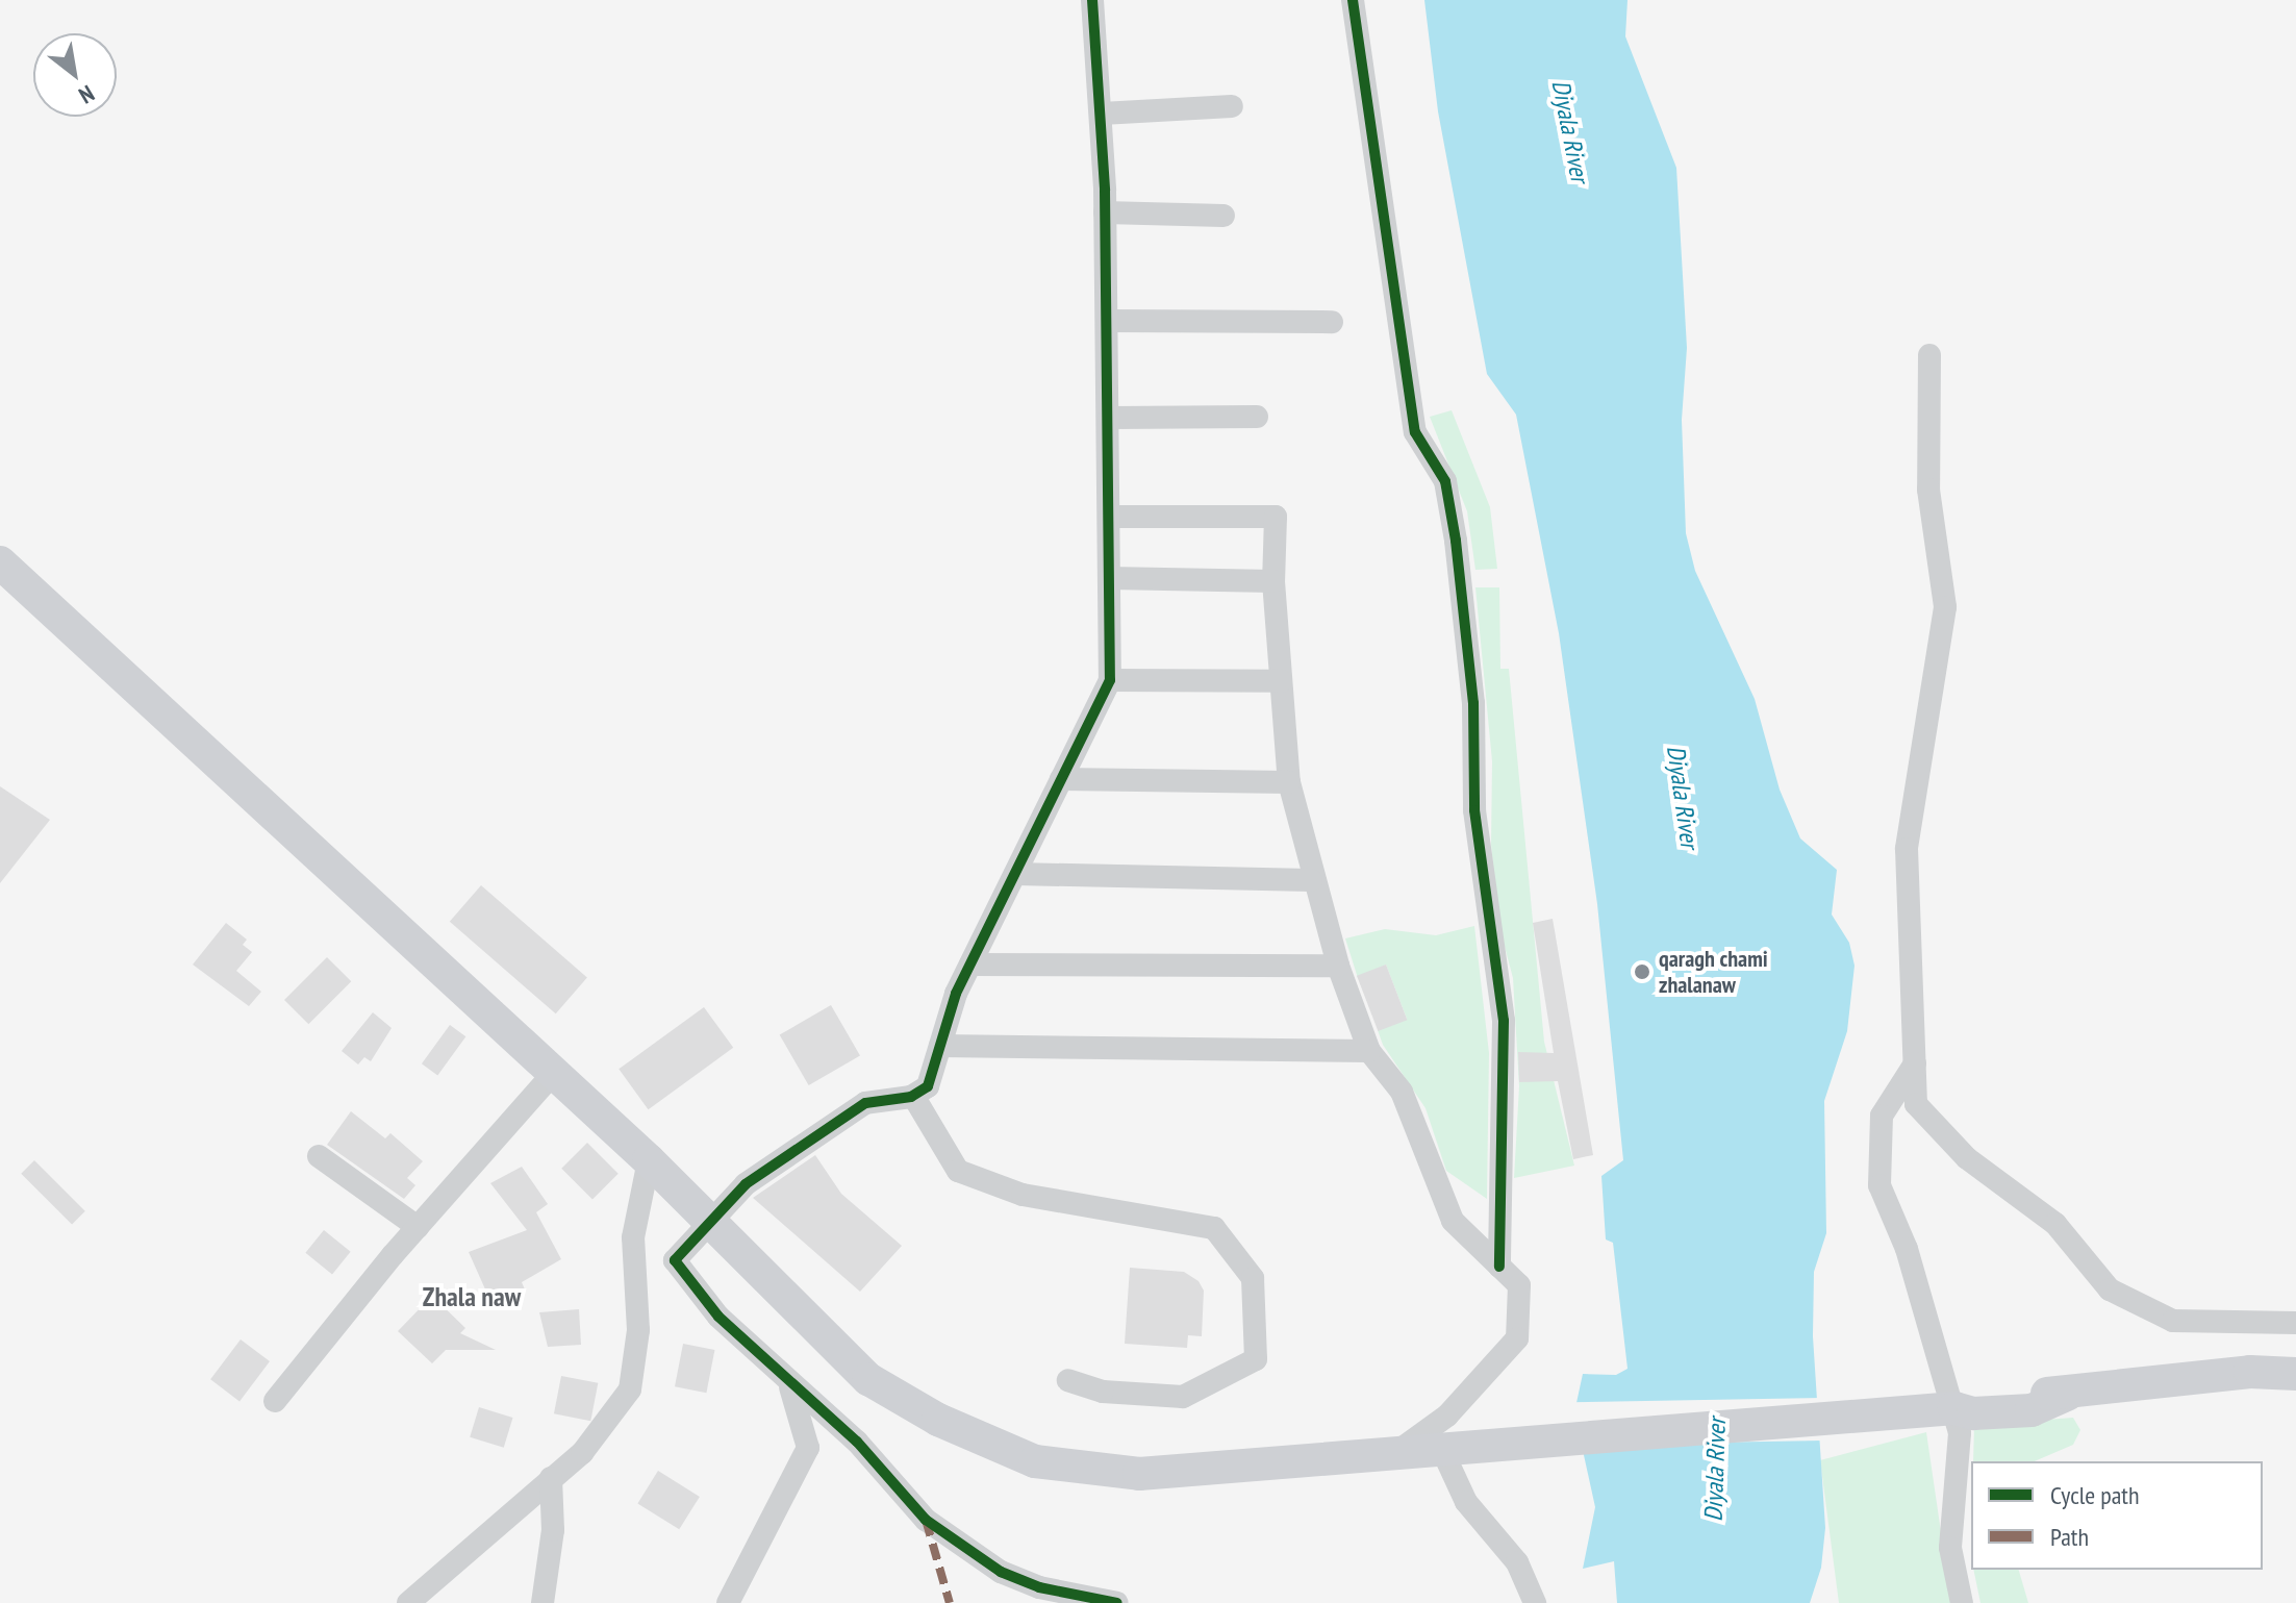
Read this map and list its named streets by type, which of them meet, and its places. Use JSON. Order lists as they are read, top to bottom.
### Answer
{
  "districts": ["Zhala naw"],
  "water": ["Diyala River"],
  "places": ["qaragh chami zhalanaw"],
  "legend": ["Cycle path", "Path"],
  "north": "bottom right"
}
